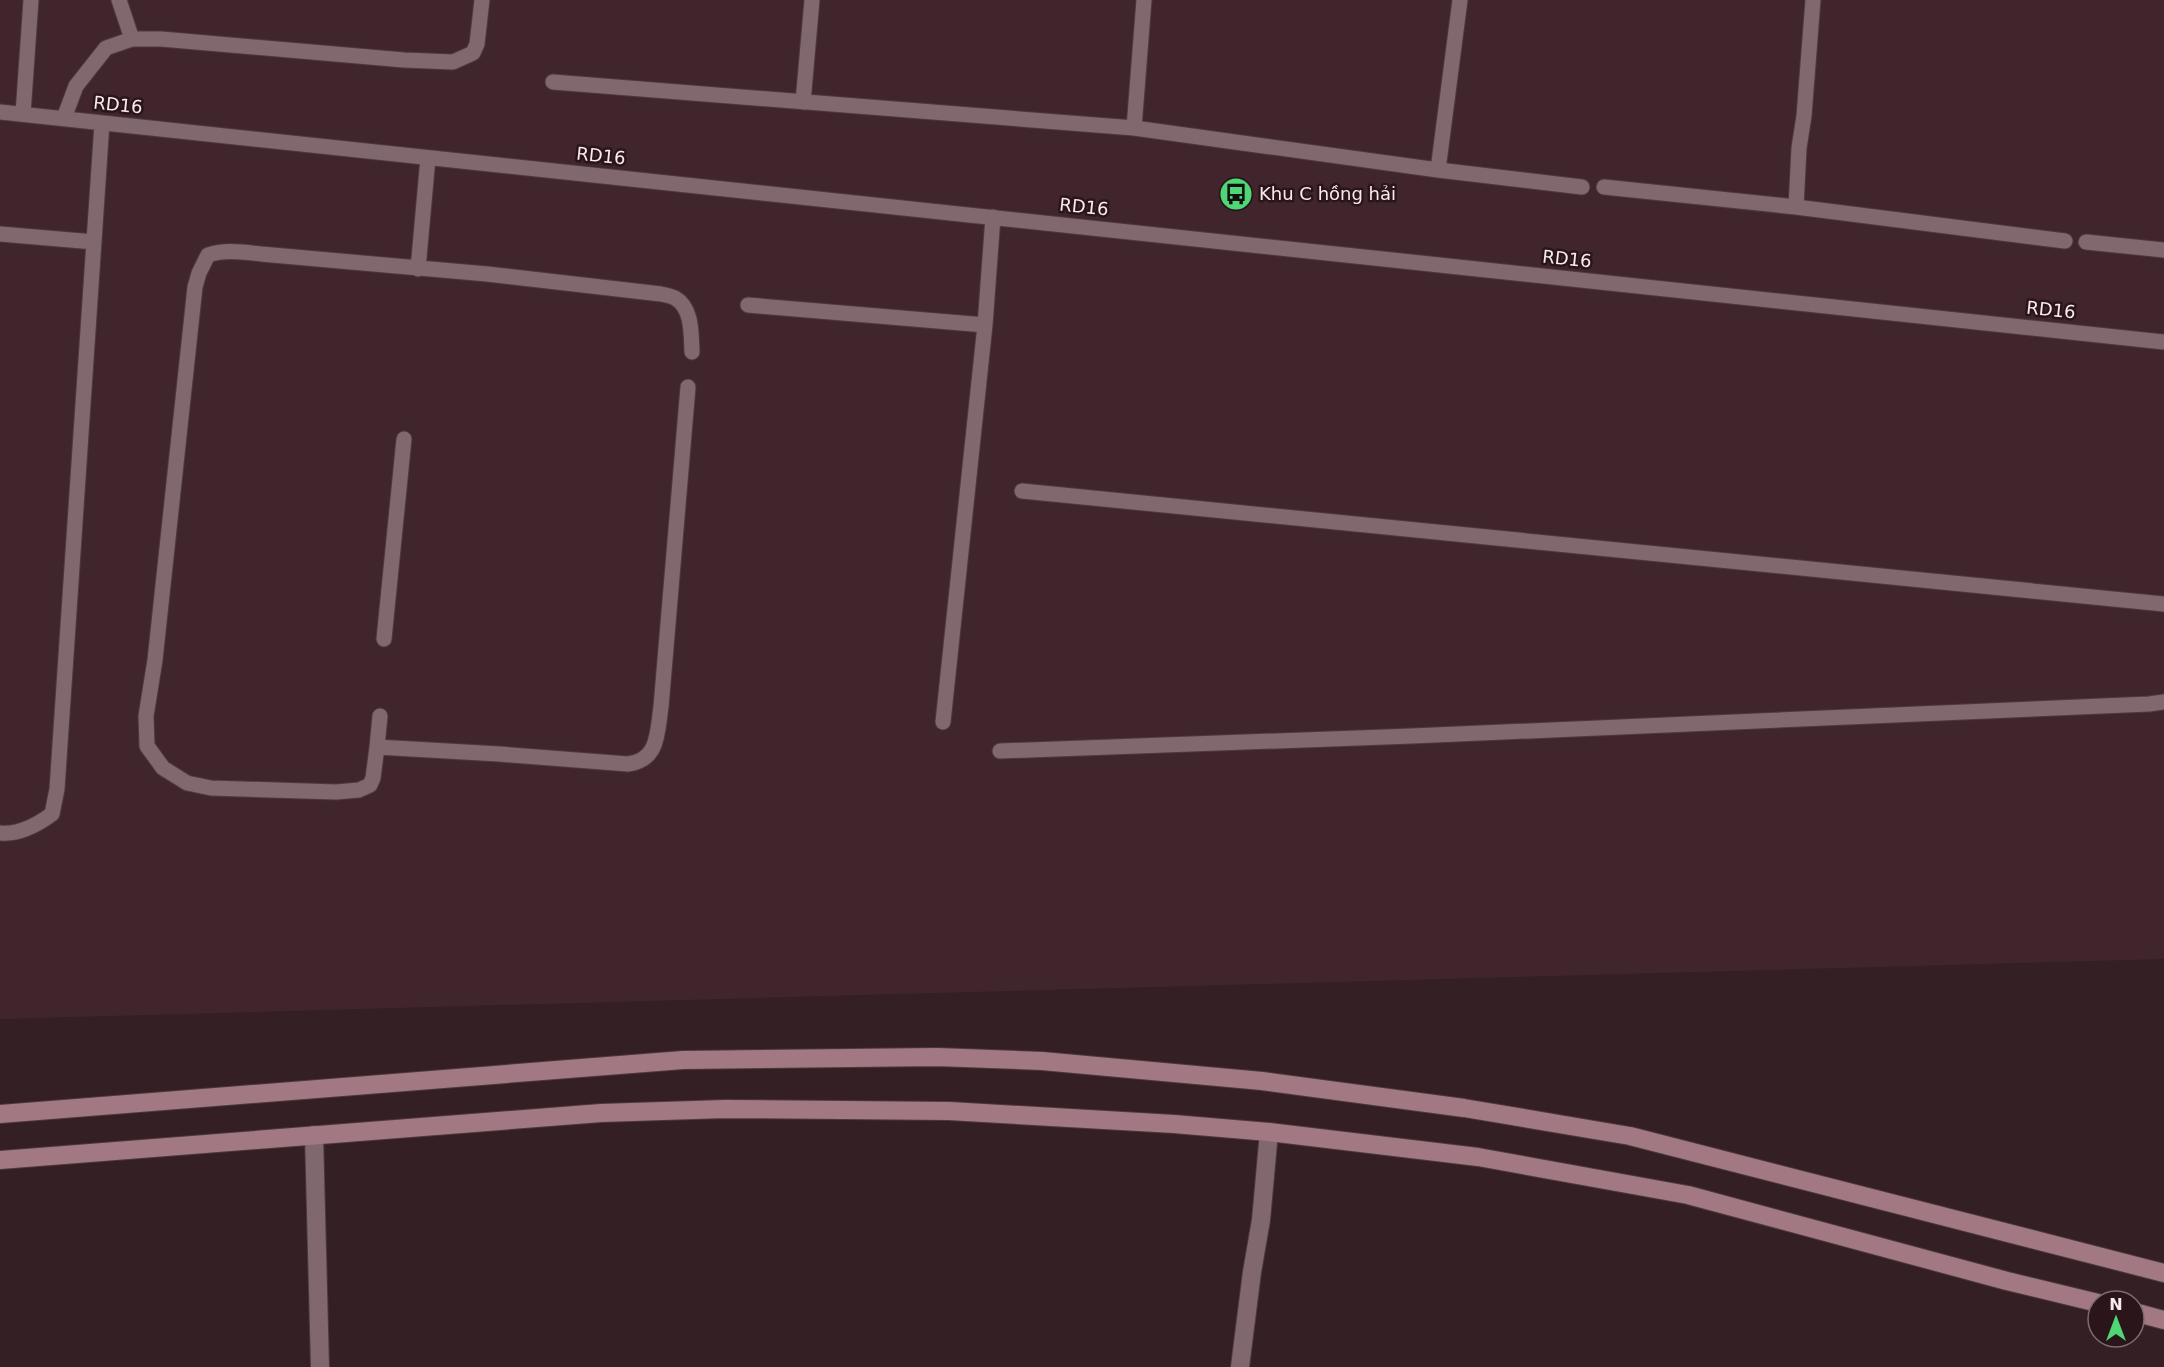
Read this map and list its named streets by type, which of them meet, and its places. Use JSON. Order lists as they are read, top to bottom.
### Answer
{
  "streets": {
    "lane": ["RD16"]
  },
  "places": {
    "bus stop": ["Khu C hồng hải"]
  },
  "north": "top"
}
